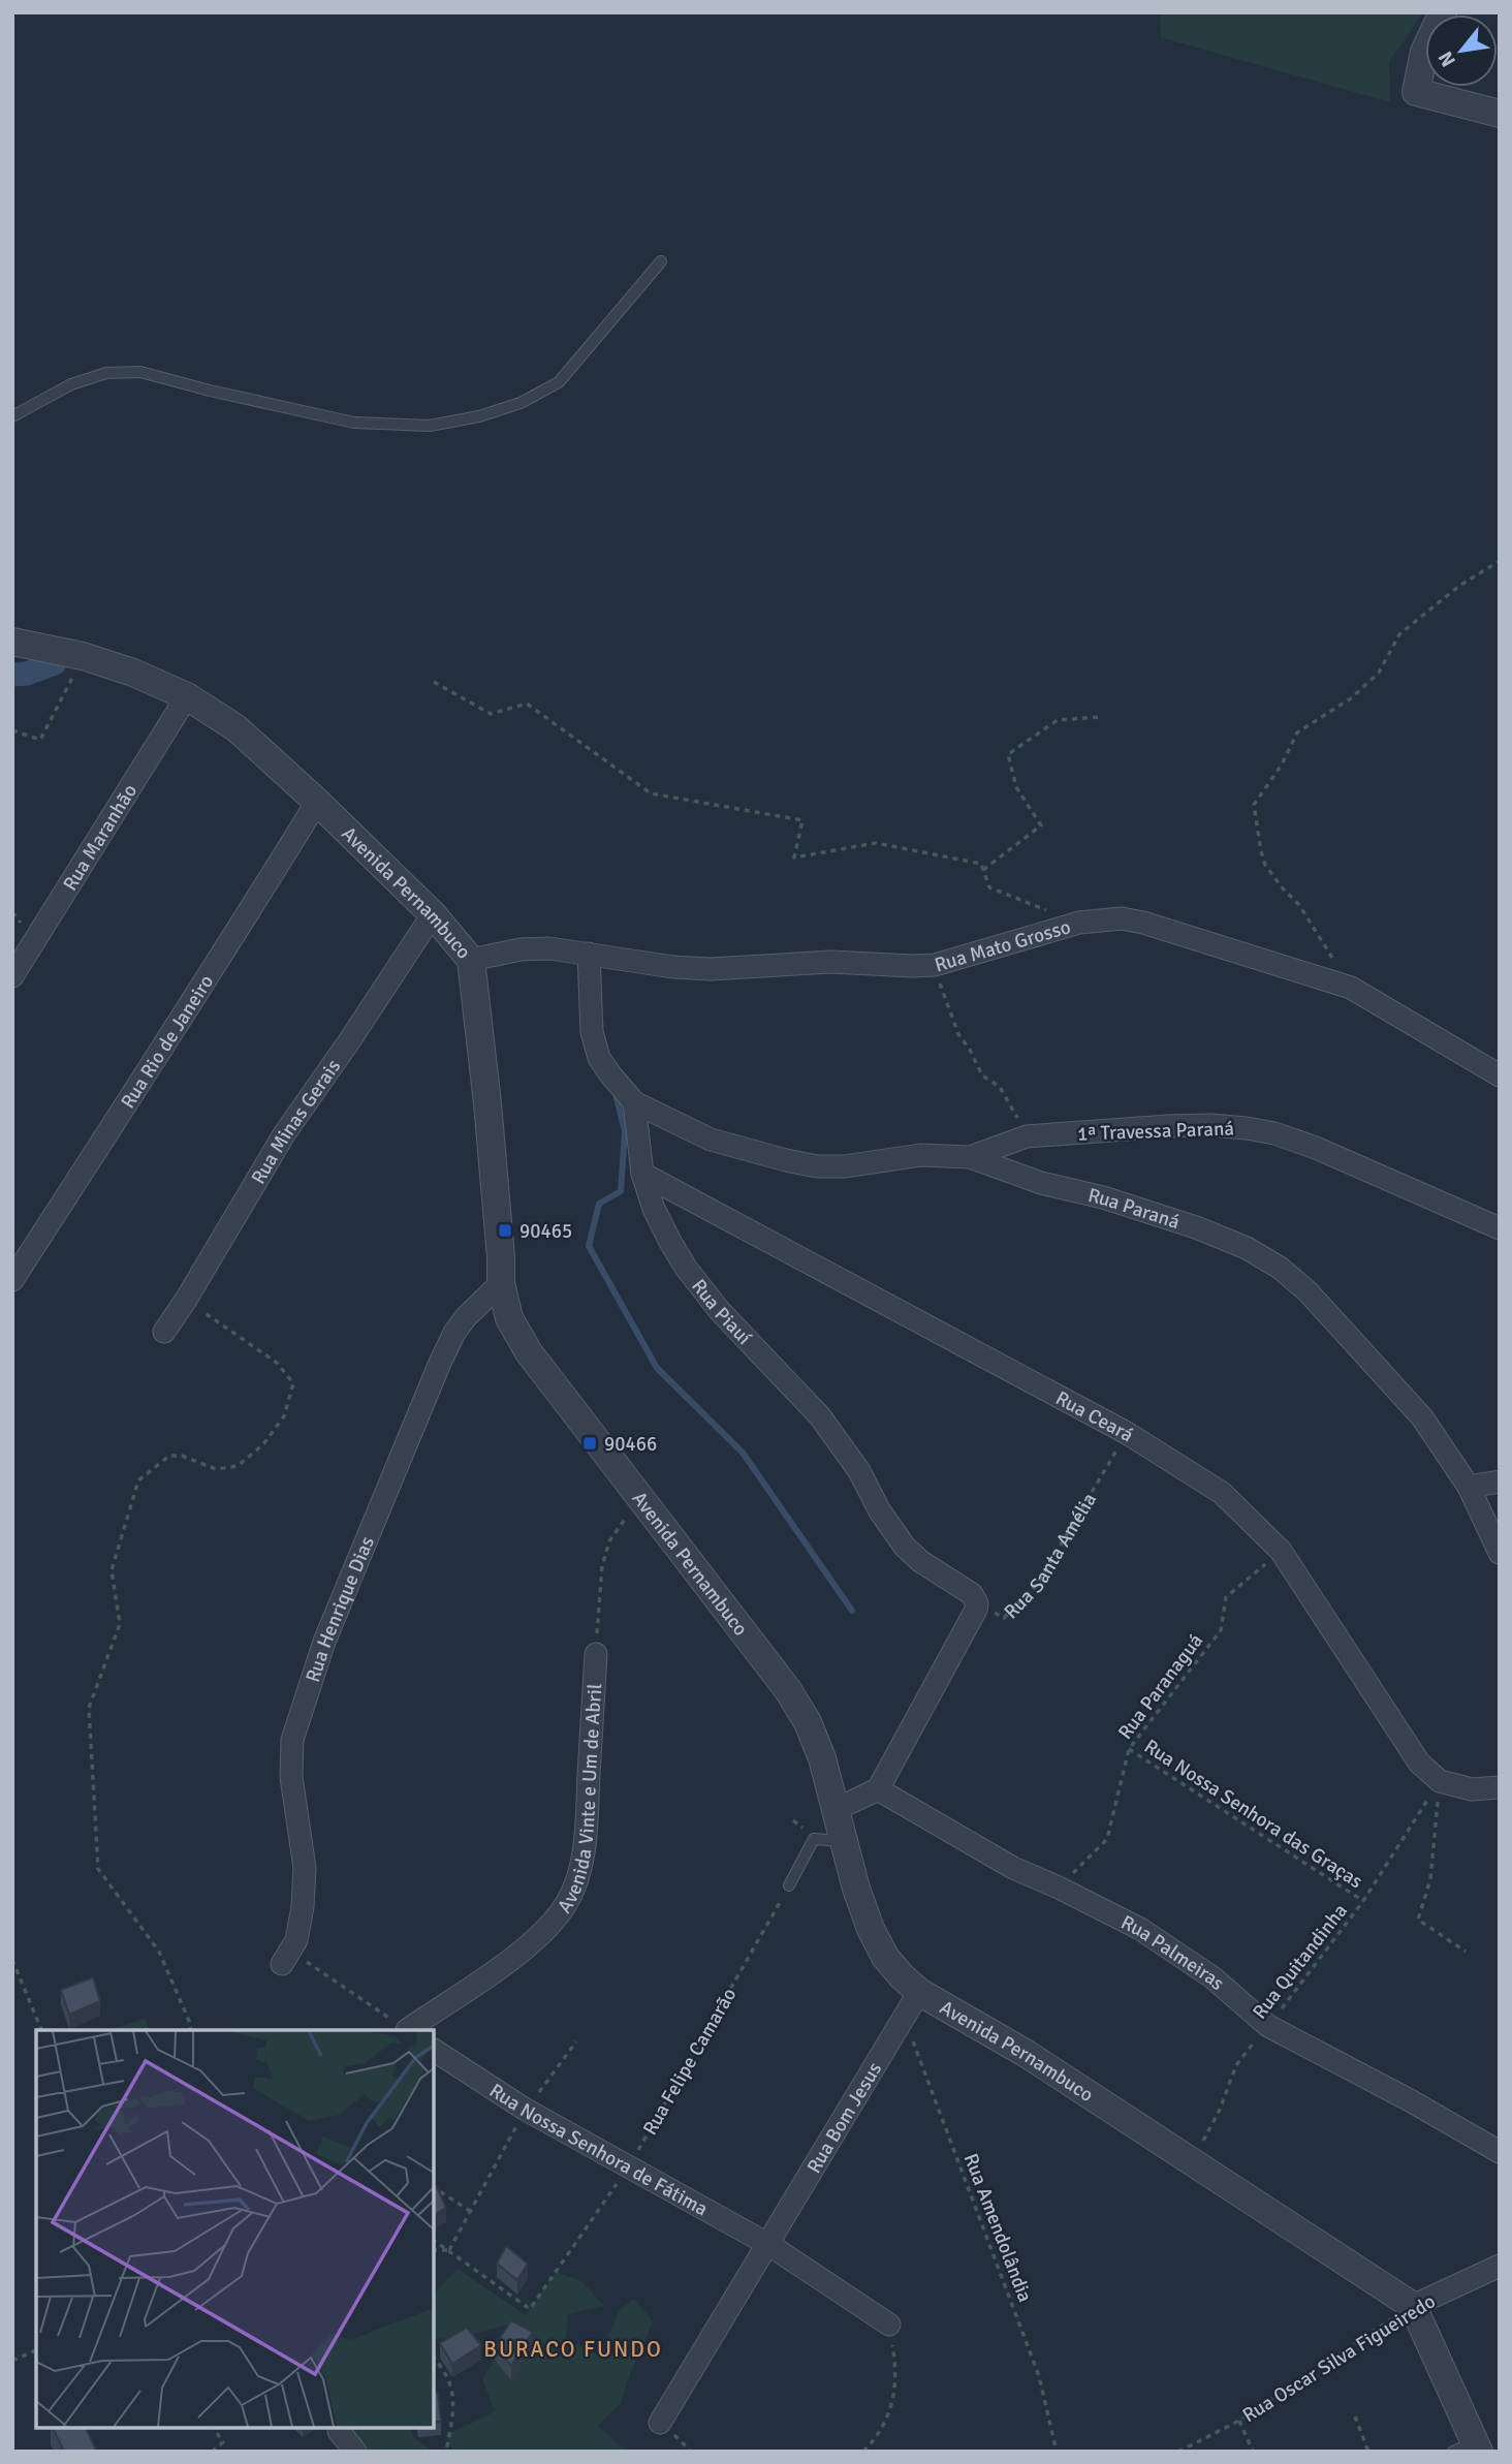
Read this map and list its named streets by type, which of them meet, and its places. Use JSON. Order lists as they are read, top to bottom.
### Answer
{
  "streets": {
    "street": [
      "Rua Maranhão",
      "Avenida Pernambuco",
      "Rua Mato Grosso",
      "Rua Rio de Janeiro",
      "Rua Minas Gerais",
      "1ª Travessa Paraná",
      "Rua Paraná",
      "Rua Piauí",
      "Rua Ceará",
      "Rua Santa Amélia",
      "Rua Henrique Dias",
      "Avenida Vinte e Um de Abril",
      "Rua Palmeiras",
      "Rua Bom Jesus",
      "Rua Nossa Senhora de Fátima",
      "Rua Oscar Silva Figueiredo"
    ],
    "path": [
      "Rua Paranaguá",
      "Rua Nossa Senhora das Graças",
      "Rua Quitandinha",
      "Rua Felipe Camarão",
      "Rua Amendolândia"
    ]
  },
  "crossings": [
    ["Rua Maranhão", "Avenida Pernambuco"],
    ["Avenida Pernambuco", "Rua Mato Grosso"],
    ["Avenida Pernambuco", "Rua Rio de Janeiro"],
    ["Avenida Pernambuco", "Rua Minas Gerais"],
    ["Avenida Pernambuco", "Rua Henrique Dias"],
    ["Avenida Pernambuco", "Avenida Vinte e Um de Abril"],
    ["Avenida Pernambuco", "Rua Quitandinha"],
    ["Avenida Pernambuco", "Rua Bom Jesus"],
    ["Avenida Pernambuco", "Rua Oscar Silva Figueiredo"],
    ["1ª Travessa Paraná", "Rua Paraná"],
    ["Rua Paraná", "Rua Piauí"],
    ["Rua Piauí", "Rua Ceará"],
    ["Rua Piauí", "Rua Santa Amélia"],
    ["Rua Ceará", "Rua Santa Amélia"],
    ["Rua Ceará", "Rua Paranaguá"],
    ["Rua Ceará", "Rua Quitandinha"],
    ["Rua Santa Amélia", "Rua Palmeiras"],
    ["Rua Paranaguá", "Rua Nossa Senhora das Graças"],
    ["Rua Paranaguá", "Rua Palmeiras"],
    ["Rua Nossa Senhora das Graças", "Rua Quitandinha"],
    ["Rua Palmeiras", "Rua Quitandinha"],
    ["Rua Felipe Camarão", "Rua Nossa Senhora de Fátima"],
    ["Rua Bom Jesus", "Rua Nossa Senhora de Fátima"],
    ["Rua Bom Jesus", "Rua Amendolândia"]
  ],
  "districts": ["BURACO FUNDO"],
  "places": {
    "transit": ["90465", "90466"]
  },
  "north": "bottom left"
}
